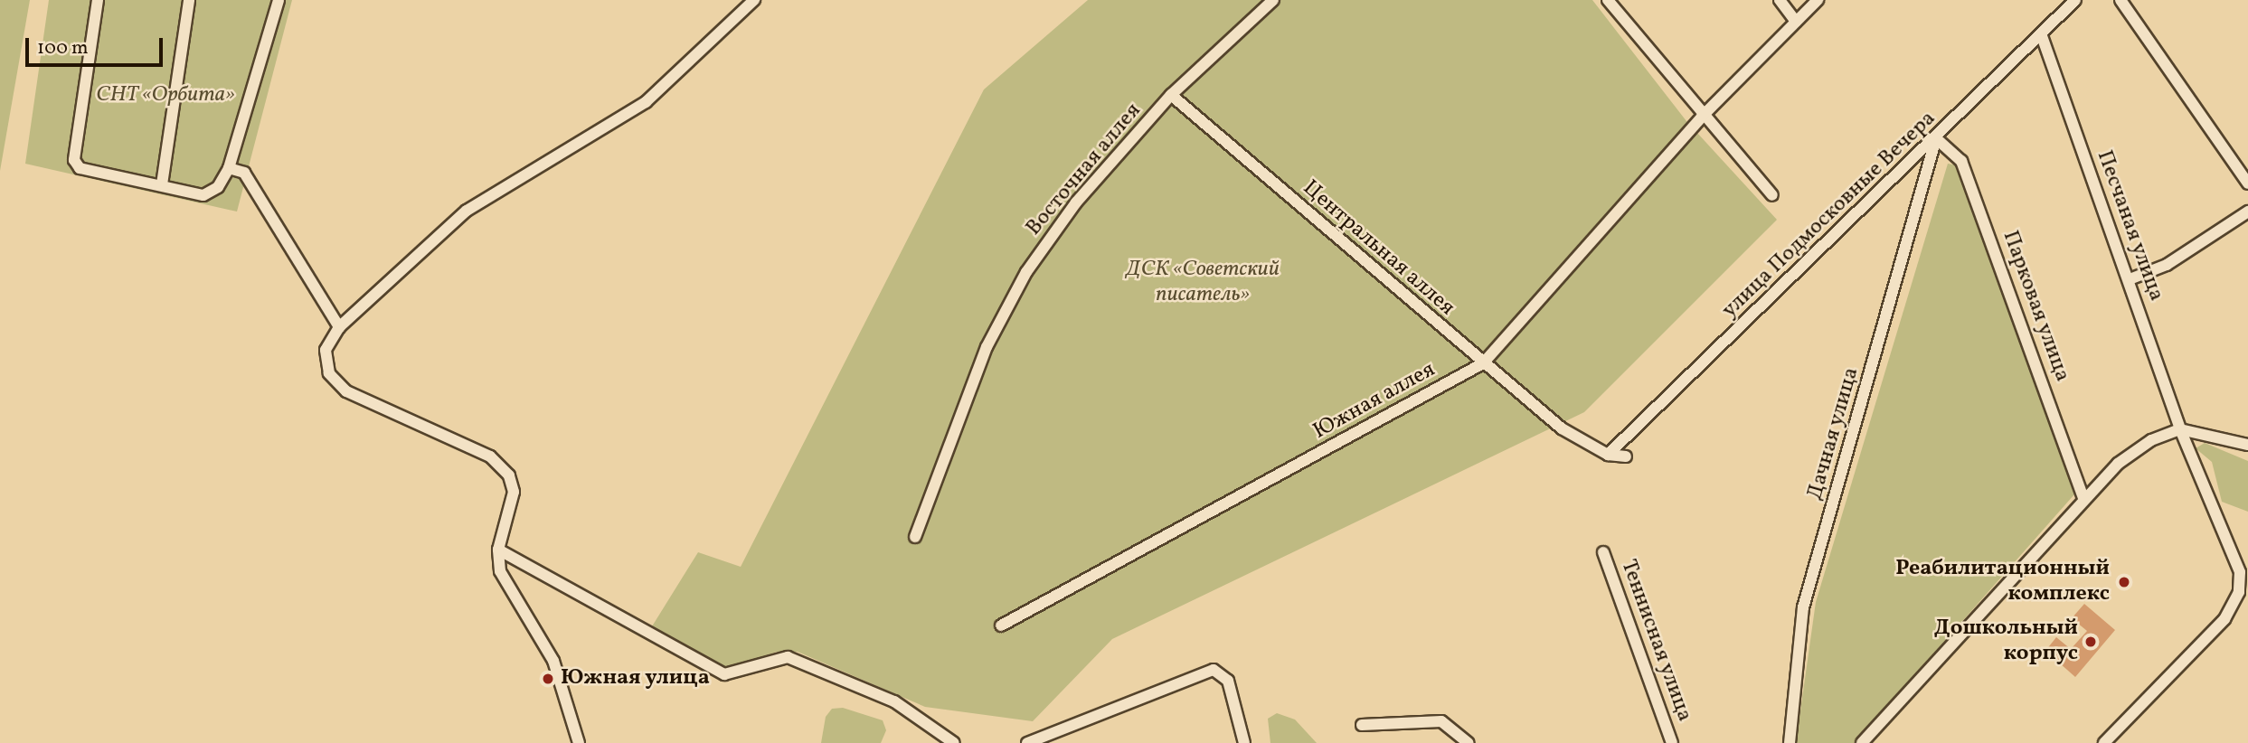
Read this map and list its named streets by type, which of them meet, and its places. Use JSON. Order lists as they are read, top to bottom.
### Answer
{
  "streets": {
    "street": [
      "Восточная аллея",
      "улица Подмосковные Вечера",
      "Песчаная улица",
      "Центральная аллея",
      "Парковая улица",
      "Южная аллея",
      "Дачная улица",
      "Теннисная улица"
    ]
  },
  "crossings": [
    ["Восточная аллея", "Центральная аллея"],
    ["улица Подмосковные Вечера", "Песчаная улица"],
    ["улица Подмосковные Вечера", "Центральная аллея"],
    ["улица Подмосковные Вечера", "Парковая улица"],
    ["улица Подмосковные Вечера", "Дачная улица"],
    ["Центральная аллея", "Южная аллея"],
    ["Парковая улица", "Дачная улица"]
  ],
  "parks": ["СНТ «Орбита»", "ДСК «Советский писатель»"],
  "places": ["Реабилитационный комплекс", "Дошкольный корпус", "Южная улица"],
  "scale_bar": "100 m"
}
